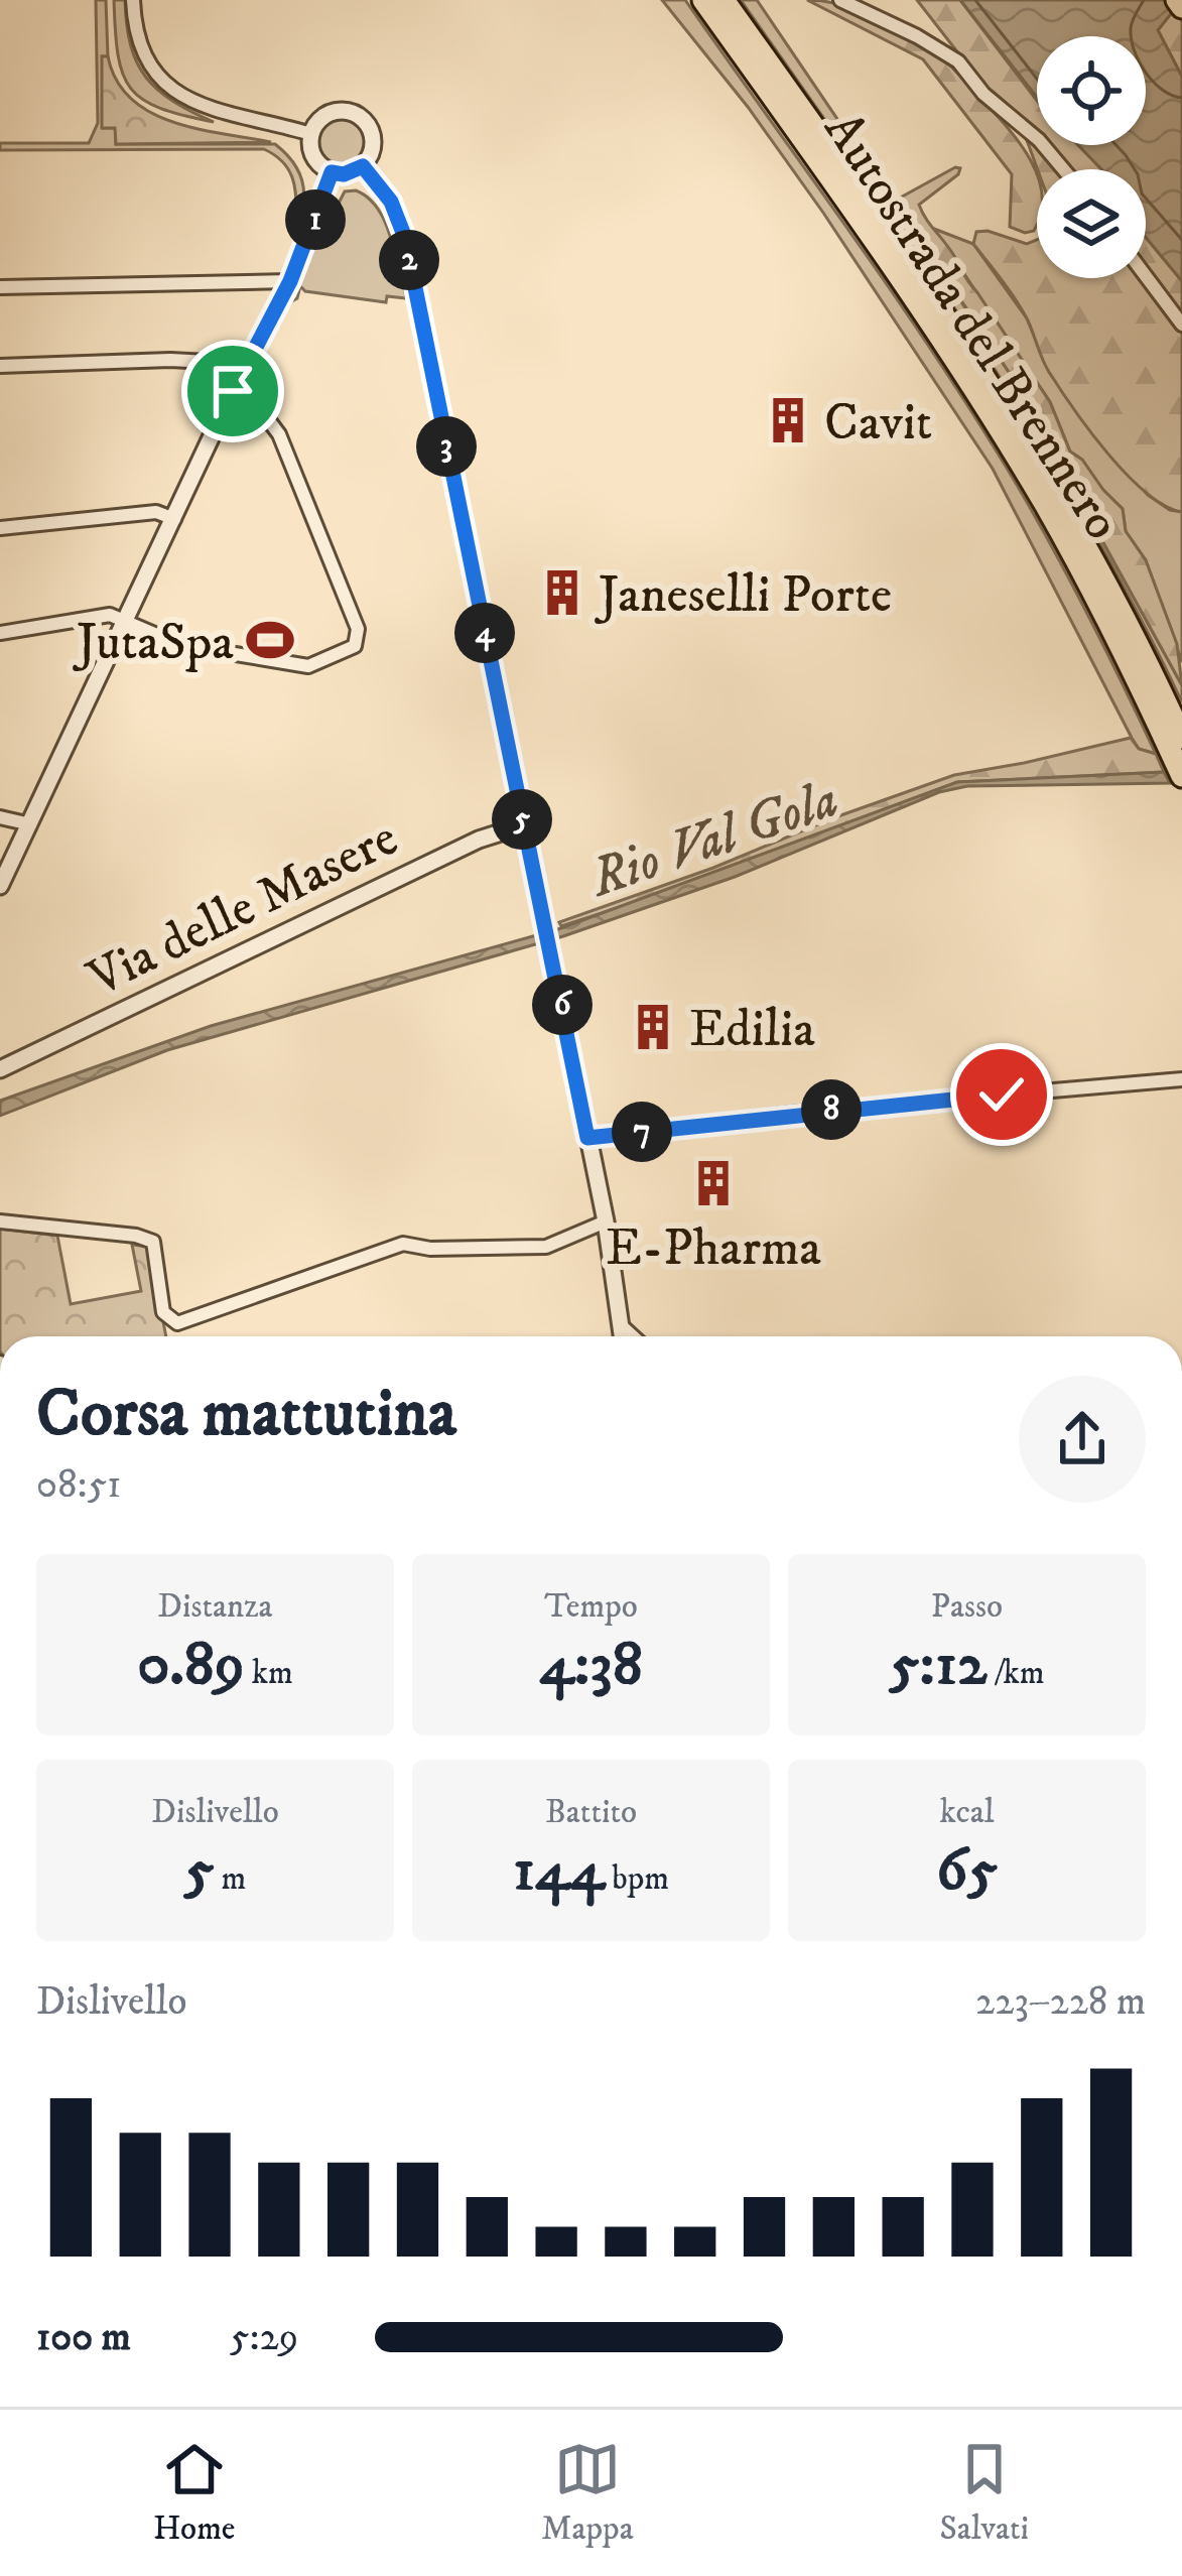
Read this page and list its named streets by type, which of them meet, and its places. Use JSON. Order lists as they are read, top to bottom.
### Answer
{
  "streets": {
    "highway": ["Autostrada del Brennero"],
    "street": ["Via delle Masere"]
  },
  "water": ["Rio Val Gola"],
  "places": {
    "building": [
      "Cavit",
      "Janeselli Porte",
      "Edilia",
      "E-Pharma"
    ],
    "sports": ["JutaSpa"]
  },
  "page": {
    "pins": [
      "1",
      "2",
      "3",
      "4",
      "5",
      "6",
      "8",
      "7"
    ],
    "heading": ["Corsa mattutina", "08:51"],
    "stats": [
      ["Distanza", "0.89 km"],
      ["Tempo", "4:38"],
      ["Passo", "5:12 /km"],
      ["Dislivello", "5 m"],
      ["Battito", "144 bpm"],
      ["kcal", "65"]
    ],
    "chart": ["Dislivello", "223–228 m"],
    "list": [
      {
        "name": "100 m",
        "note": "5:29"
      }
    ],
    "tabs": ["Home", "Mappa", "Salvati"]
  }
}
